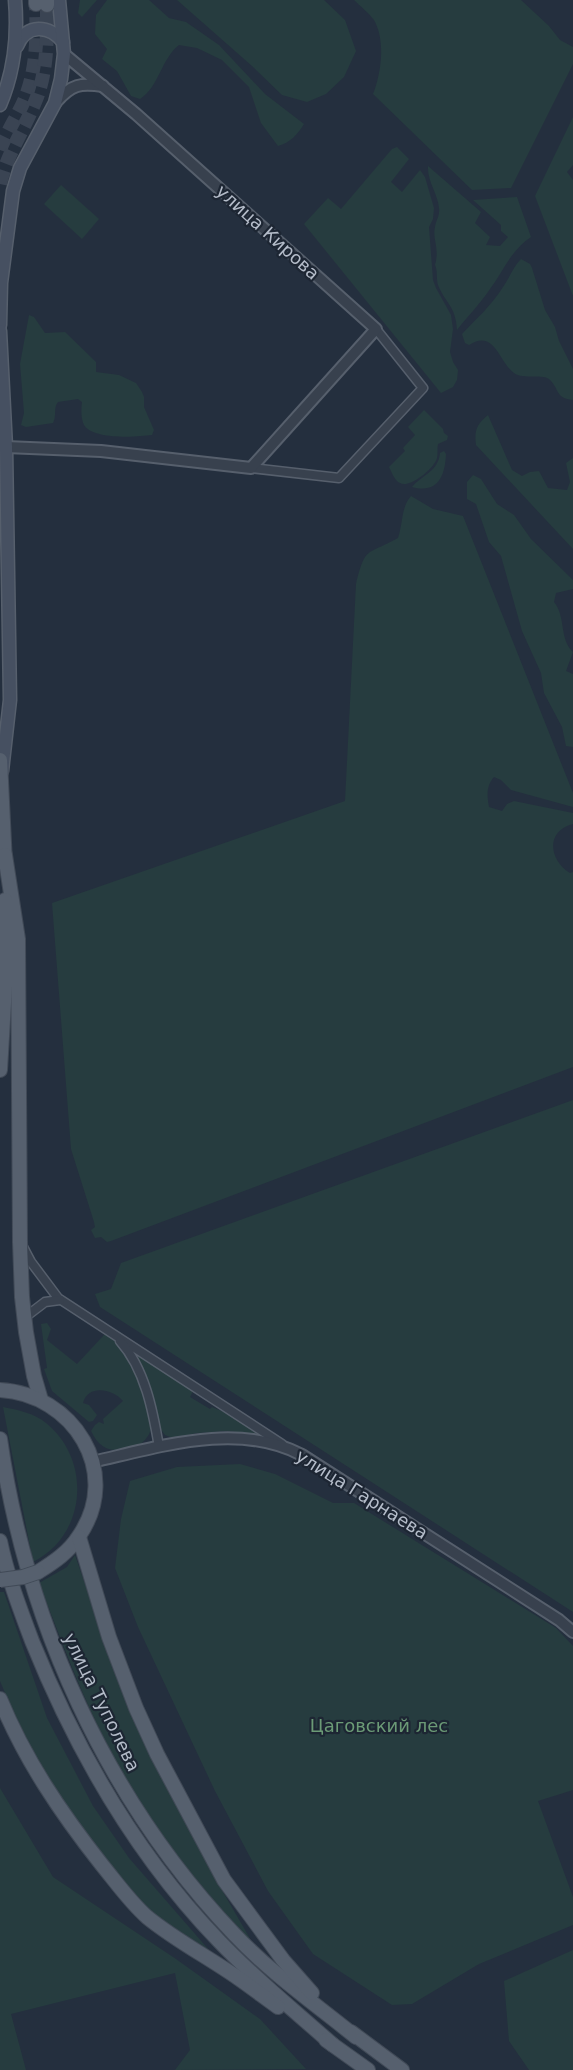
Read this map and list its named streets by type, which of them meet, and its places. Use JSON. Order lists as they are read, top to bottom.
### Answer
{
  "streets": {
    "main road": ["улица Туполева"],
    "street": ["улица Кирова", "улица Гарнаева"]
  },
  "parks": ["Цаговский лес"]
}
